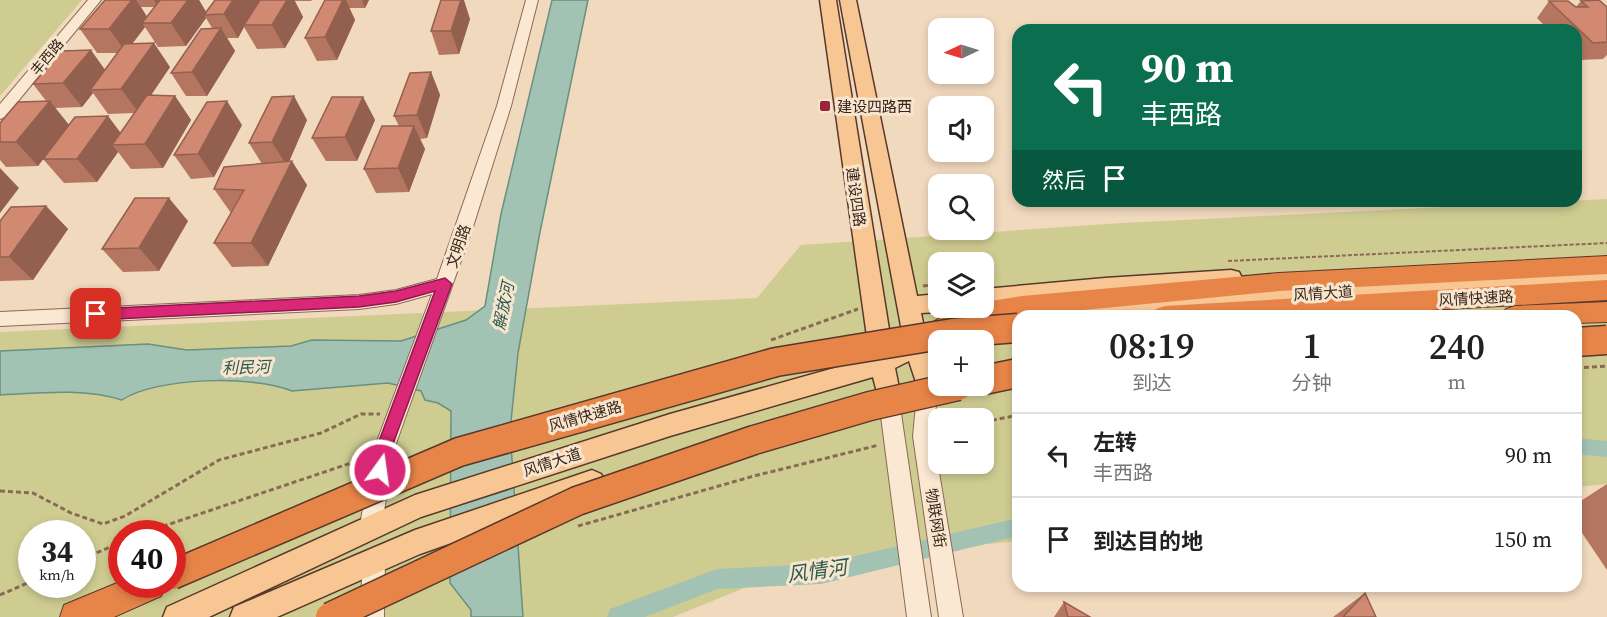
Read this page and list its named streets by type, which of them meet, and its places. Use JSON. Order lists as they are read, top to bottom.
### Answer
{
  "streets": {
    "highway": ["风情快速路"],
    "main road": ["建设四路", "风情大道"],
    "street": ["丰西路", "文明路", "物联网街"]
  },
  "crossings": [
    ["建设四路", "风情大道"],
    ["建设四路", "物联网街"],
    ["文明路", "风情大道"]
  ],
  "water": ["解放河", "利民河", "风情河"],
  "places": {
    "transit": ["建设四路西"]
  },
  "north": "left",
  "page": {
    "map_buttons": ["+", "−"],
    "turn": ["90 m", "丰西路"],
    "then": "然后",
    "eta": [
      "08:19",
      "到达",
      "1",
      "分钟",
      "240",
      "m"
    ],
    "list": [
      {
        "name": "左转",
        "note": "丰西路",
        "value": "90 m"
      },
      {
        "name": "到达目的地",
        "value": "150 m"
      }
    ],
    "speed": "34 km/h",
    "limit": "40"
  }
}
